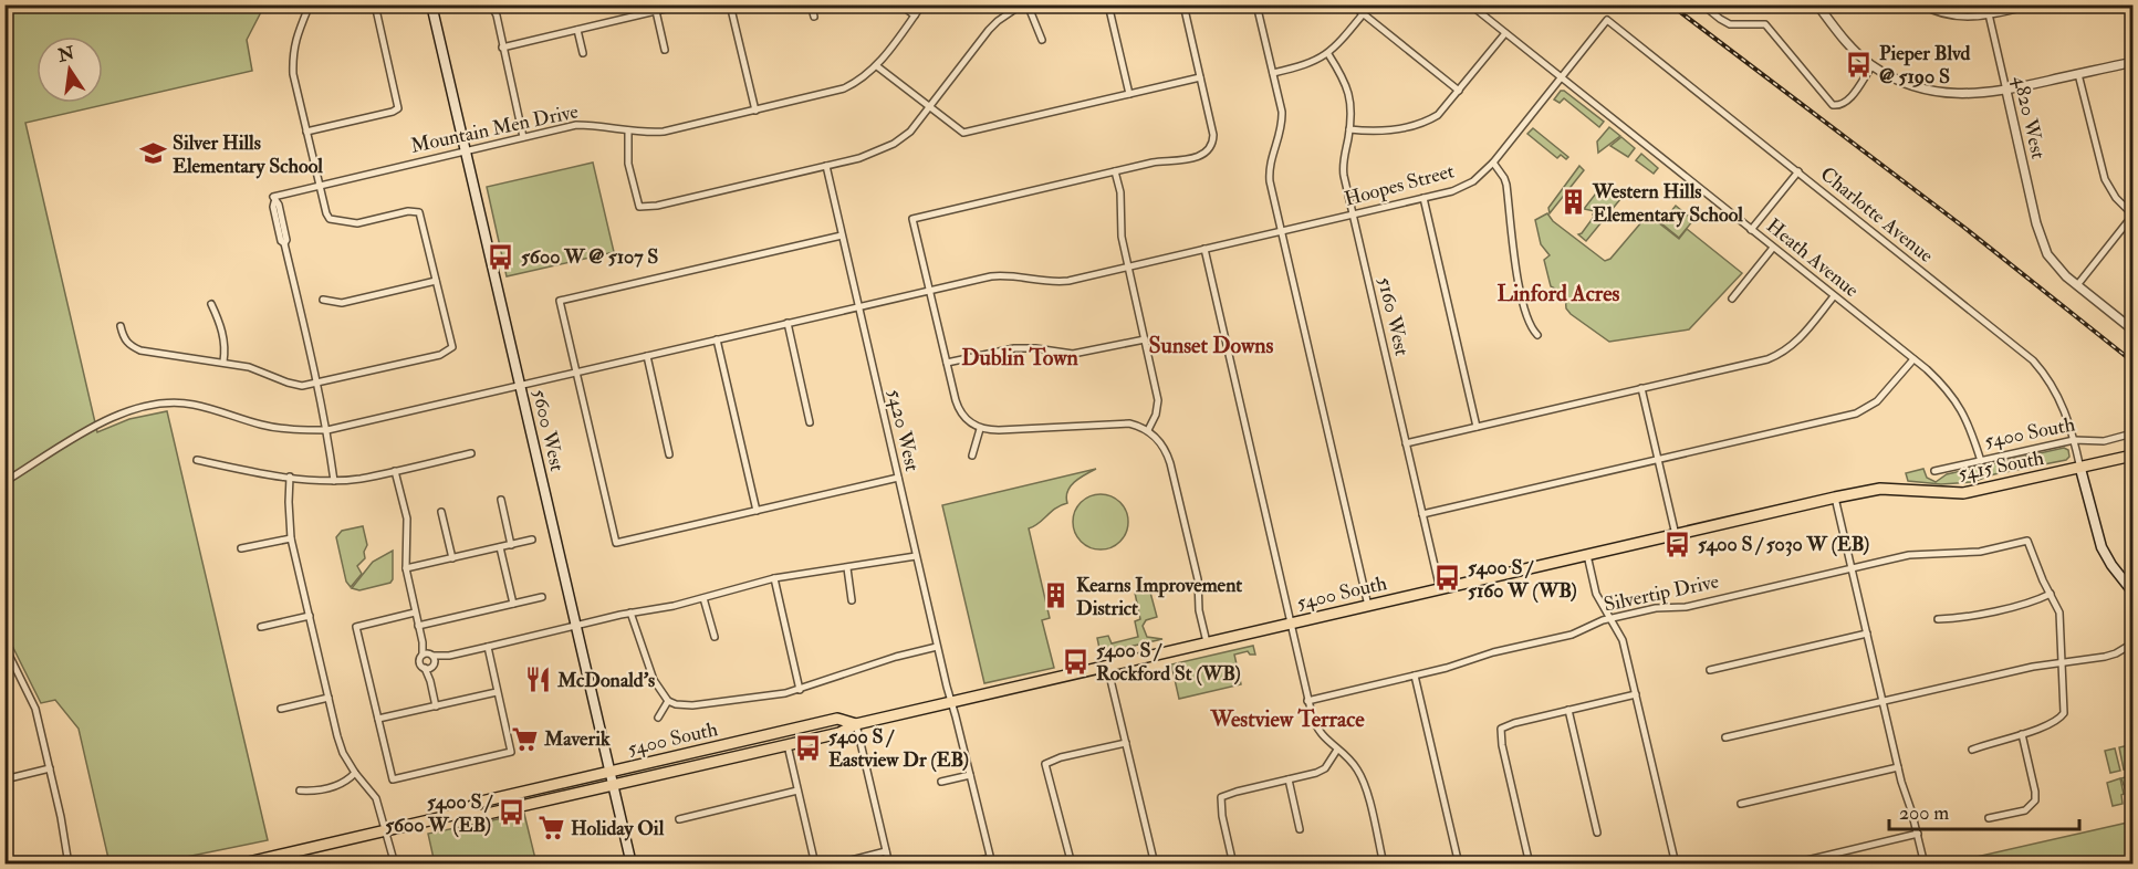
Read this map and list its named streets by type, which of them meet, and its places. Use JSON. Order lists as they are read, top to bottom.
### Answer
{
  "streets": {
    "main road": ["5600 West", "5400 South", "5415 South"],
    "street": [
      "4820 West",
      "Mountain Men Drive",
      "Hoopes Street",
      "Charlotte Avenue",
      "Heath Avenue",
      "5160 West",
      "5420 West",
      "Silvertip Drive"
    ]
  },
  "crossings": [
    ["Mountain Men Drive", "5600 West"],
    ["Hoopes Street", "Charlotte Avenue"],
    ["Hoopes Street", "Heath Avenue"],
    ["Hoopes Street", "5160 West"],
    ["Hoopes Street", "5600 West"],
    ["Hoopes Street", "5420 West"],
    ["Charlotte Avenue", "5400 South"],
    ["Charlotte Avenue", "5415 South"],
    ["Heath Avenue", "5400 South"],
    ["5160 West", "5400 South"],
    ["5600 West", "5400 South"],
    ["5420 West", "5400 South"],
    ["5400 South", "5415 South"]
  ],
  "districts": [
    "Linford Acres",
    "Sunset Downs",
    "Dublin Town",
    "Westview Terrace"
  ],
  "places": {
    "bus stop": [
      "Pieper Blvd @ 5190 S",
      "5600 W @ 5107 S",
      "5400 S / 5030 W (EB)",
      "5400 S / 5160 W (WB)",
      "5400 S / Rockford St (WB)",
      "5400 S / Eastview Dr (EB)",
      "5400 S / 5600 W (EB)"
    ],
    "school or university": ["Silver Hills Elementary School"],
    "building": ["Western Hills Elementary School", "Kearns Improvement District"],
    "restaurant": ["McDonald's"],
    "supermarket": ["Maverik", "Holiday Oil"]
  },
  "scale_bar": "200 m",
  "north": "top"
}
